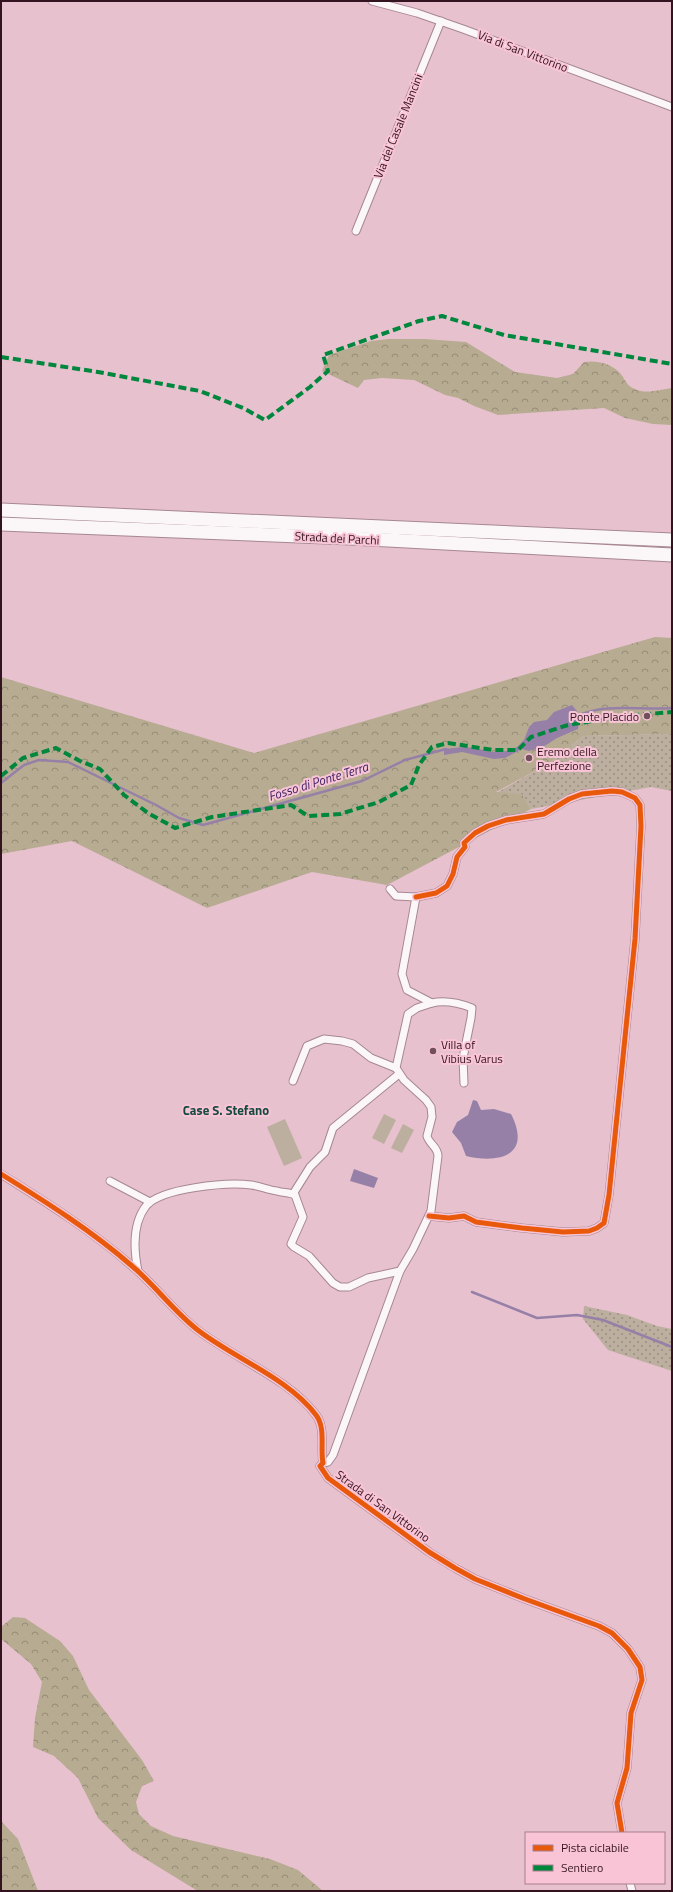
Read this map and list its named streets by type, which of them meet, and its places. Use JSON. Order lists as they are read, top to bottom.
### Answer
{
  "streets": {
    "highway": ["Strada dei Parchi"],
    "street": ["Via di San Vittorino", "Via del Casale Mancini", "Strada di San Vittorino"]
  },
  "crossings": [
    ["Via di San Vittorino", "Via del Casale Mancini"]
  ],
  "districts": ["Case S. Stefano"],
  "water": ["Fosso di Ponte Terra"],
  "places": ["Ponte Placido", "Eremo della Perfezione", "Villa of Vibius Varus"],
  "legend": ["Pista ciclabile", "Sentiero"]
}
